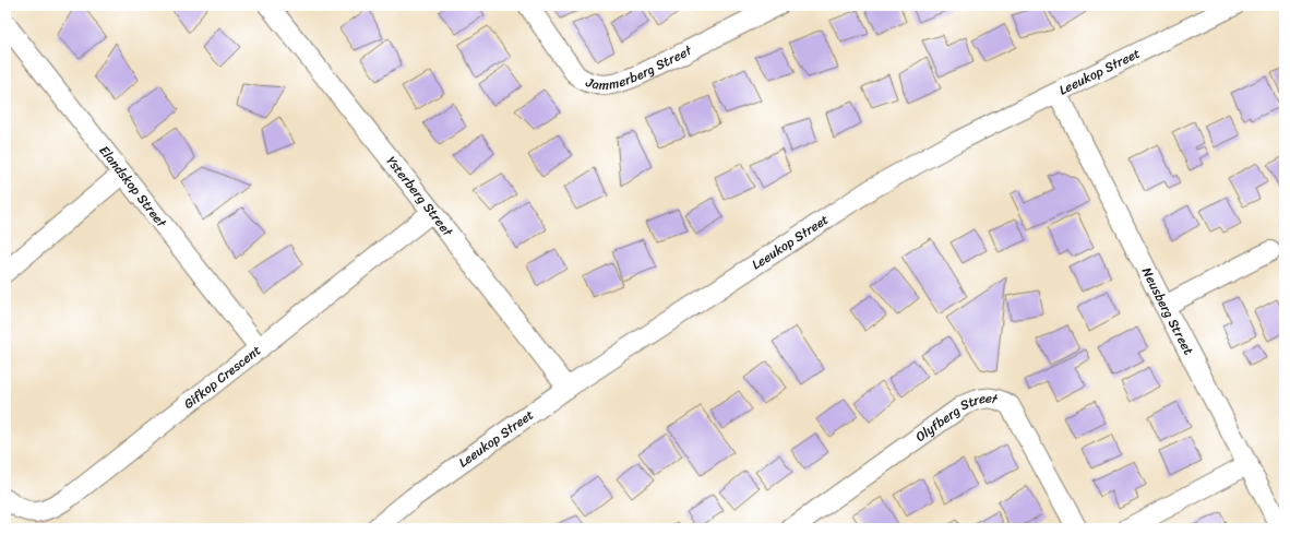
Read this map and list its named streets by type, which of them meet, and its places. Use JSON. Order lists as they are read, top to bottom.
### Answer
{
  "streets": {
    "street": [
      "Jammerberg Street",
      "Leeukop Street",
      "Elandskop Street",
      "Ysterberg Street",
      "Neusberg Street",
      "Gifkop Crescent",
      "Olyfberg Street"
    ]
  },
  "crossings": [
    ["Leeukop Street", "Ysterberg Street"],
    ["Leeukop Street", "Neusberg Street"],
    ["Elandskop Street", "Gifkop Crescent"],
    ["Ysterberg Street", "Gifkop Crescent"]
  ]
}
